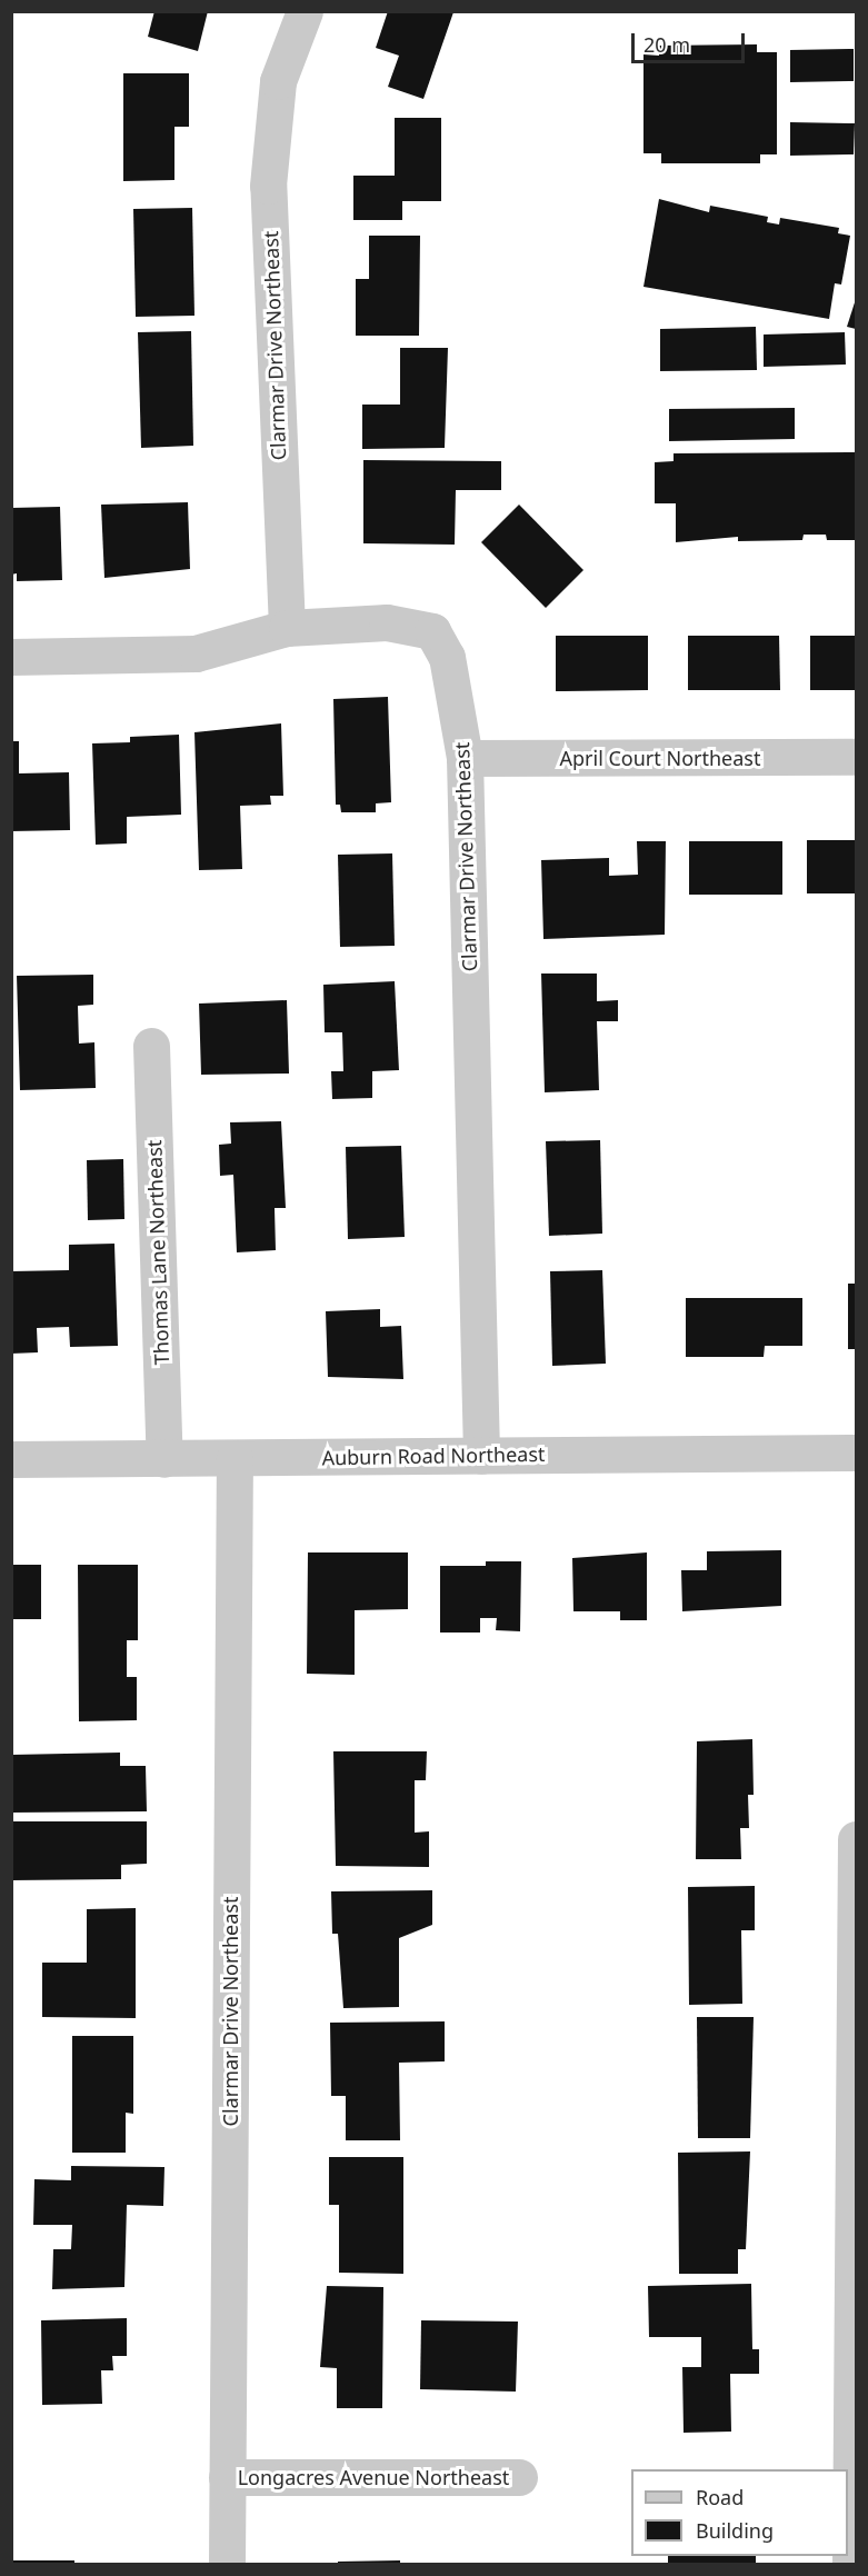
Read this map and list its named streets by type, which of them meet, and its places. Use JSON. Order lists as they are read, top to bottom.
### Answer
{
  "streets": {
    "street": [
      "Clarmar Drive Northeast",
      "April Court Northeast",
      "Thomas Lane Northeast",
      "Auburn Road Northeast",
      "Longacres Avenue Northeast"
    ]
  },
  "crossings": [
    ["Clarmar Drive Northeast", "April Court Northeast"],
    ["Clarmar Drive Northeast", "Auburn Road Northeast"],
    ["Clarmar Drive Northeast", "Longacres Avenue Northeast"],
    ["Thomas Lane Northeast", "Auburn Road Northeast"]
  ],
  "legend": ["Road", "Building"],
  "scale_bar": "20 m"
}
